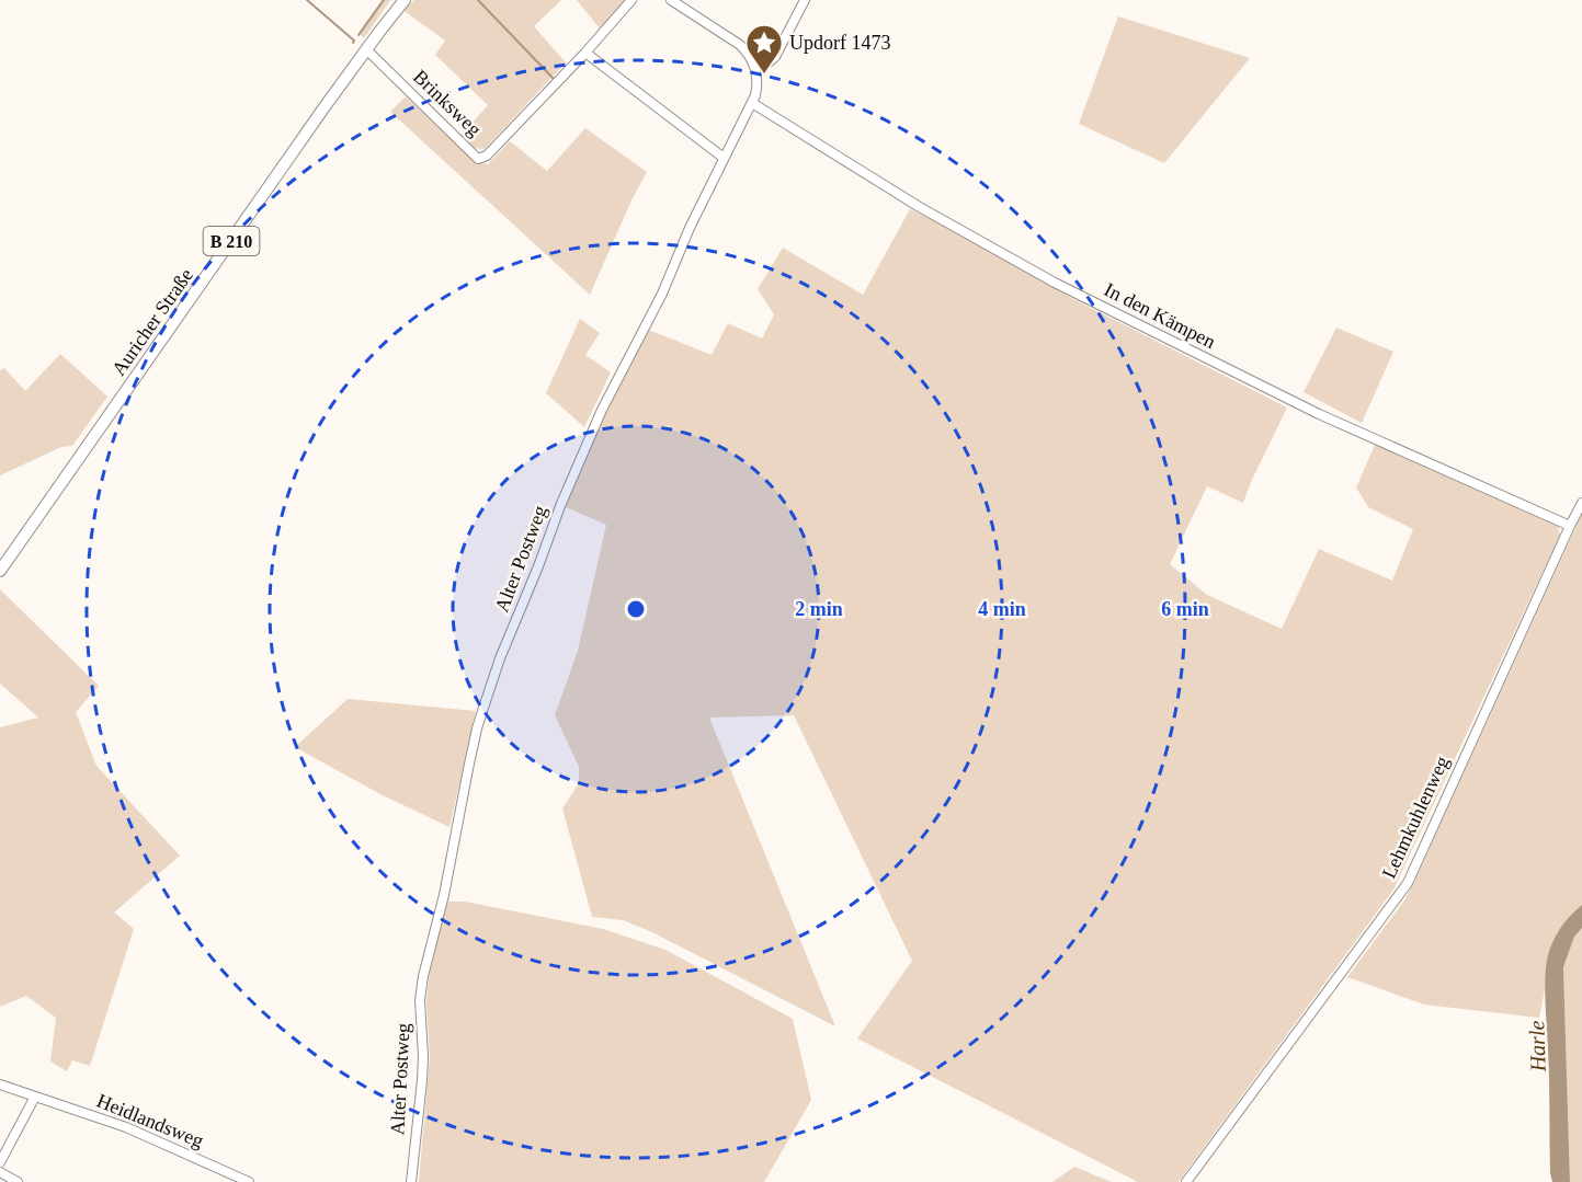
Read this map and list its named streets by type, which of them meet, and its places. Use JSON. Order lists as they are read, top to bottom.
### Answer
{
  "streets": {
    "main road": ["B 210", "Auricher Straße"],
    "street": [
      "Brinksweg",
      "In den Kämpen",
      "Alter Postweg",
      "Lehmkuhlenweg",
      "Heidlandsweg"
    ]
  },
  "crossings": [
    ["Brinksweg", "Auricher Straße"],
    ["In den Kämpen", "Alter Postweg"],
    ["In den Kämpen", "Lehmkuhlenweg"]
  ],
  "water": ["Harle"],
  "places": {
    "place": ["Updorf 1473"]
  },
  "rings": ["2 min", "4 min", "6 min"]
}
